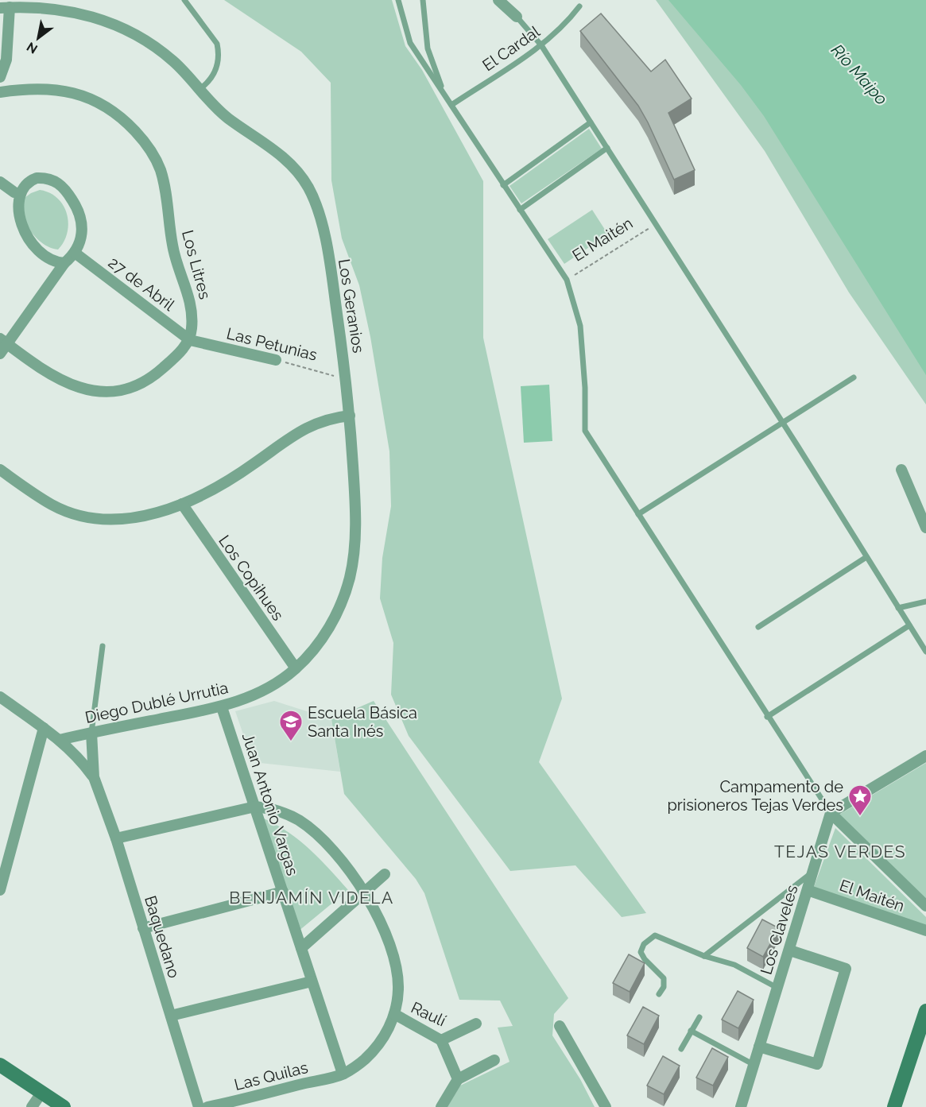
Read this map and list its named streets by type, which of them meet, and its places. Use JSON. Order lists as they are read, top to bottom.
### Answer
{
  "streets": {
    "street": [
      "El Maitén",
      "Los Litres",
      "27 de Abril",
      "Los Geranios",
      "Las Petunias",
      "Los Copihues",
      "Diego Dublé Urrutia",
      "Juan Antonio Vargas",
      "Los Claveles",
      "Baquedano",
      "Raulí",
      "Las Quilas"
    ],
    "lane": ["El Cardal"]
  },
  "crossings": [
    ["El Maitén", "Los Claveles"],
    ["Los Litres", "27 de Abril"],
    ["Los Litres", "Las Petunias"],
    ["27 de Abril", "Las Petunias"],
    ["Los Geranios", "Las Petunias"],
    ["Los Geranios", "Diego Dublé Urrutia"],
    ["Los Copihues", "Diego Dublé Urrutia"],
    ["Diego Dublé Urrutia", "Juan Antonio Vargas"],
    ["Diego Dublé Urrutia", "Baquedano"],
    ["Juan Antonio Vargas", "Las Quilas"]
  ],
  "districts": ["TEJAS VERDES", "BENJAMÍN VIDELA"],
  "water": ["Río Maipo"],
  "places": {
    "school or university": ["Escuela Básica Santa Inés"],
    "place": ["Campamento de prisioneros Tejas Verdes"]
  },
  "north": "bottom left"
}
